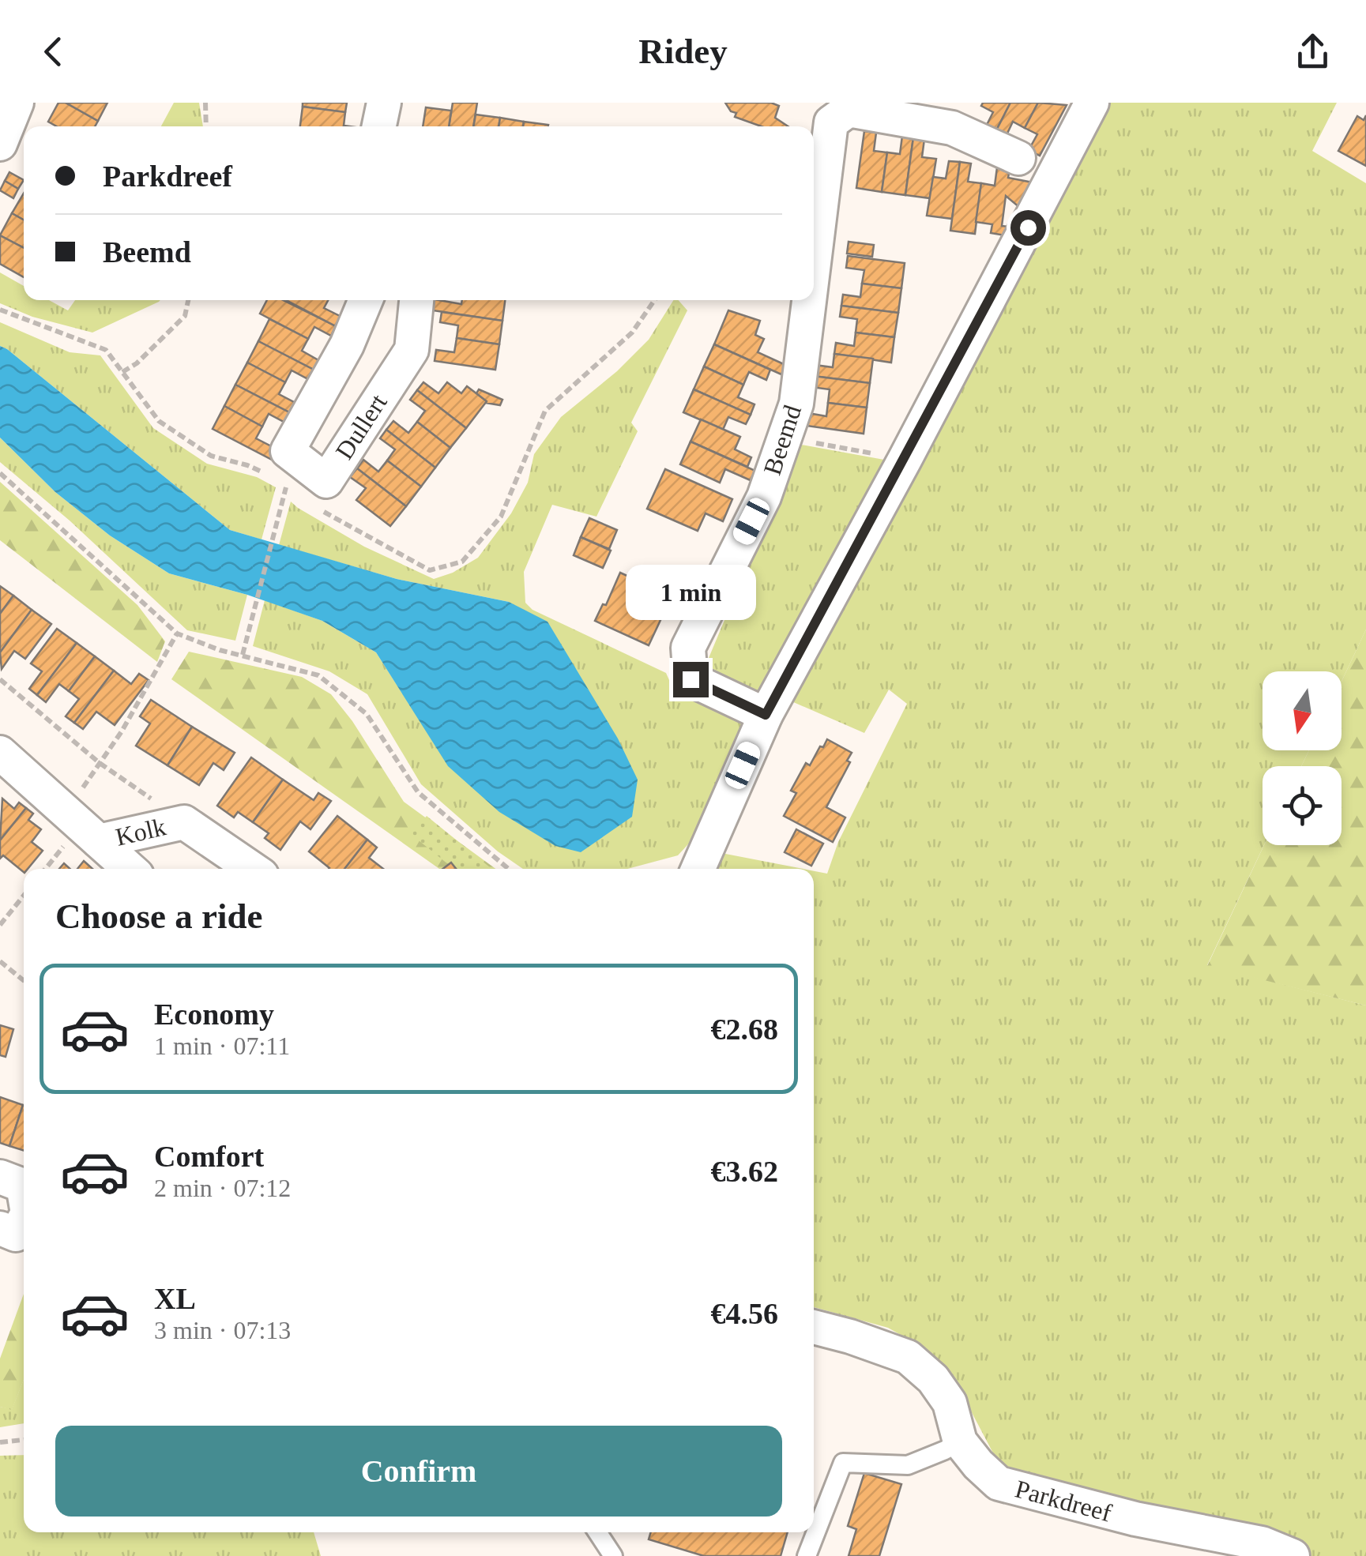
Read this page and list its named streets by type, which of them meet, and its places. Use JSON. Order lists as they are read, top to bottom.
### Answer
{
  "streets": {
    "street": [
      "Dullert",
      "Beemd",
      "Kolk",
      "Parkdreef"
    ]
  },
  "north": "bottom",
  "page": {
    "header": "Ridey",
    "banner": ["Parkdreef", "Beemd"],
    "bubble": "1 min",
    "heading": "Choose a ride",
    "list": [
      {
        "name": "Economy",
        "note": "1 min · 07:11",
        "value": "€2.68"
      },
      {
        "name": "Comfort",
        "note": "2 min · 07:12",
        "value": "€3.62"
      },
      {
        "name": "XL",
        "note": "3 min · 07:13",
        "value": "€4.56"
      }
    ],
    "buttons": "Confirm"
  }
}
